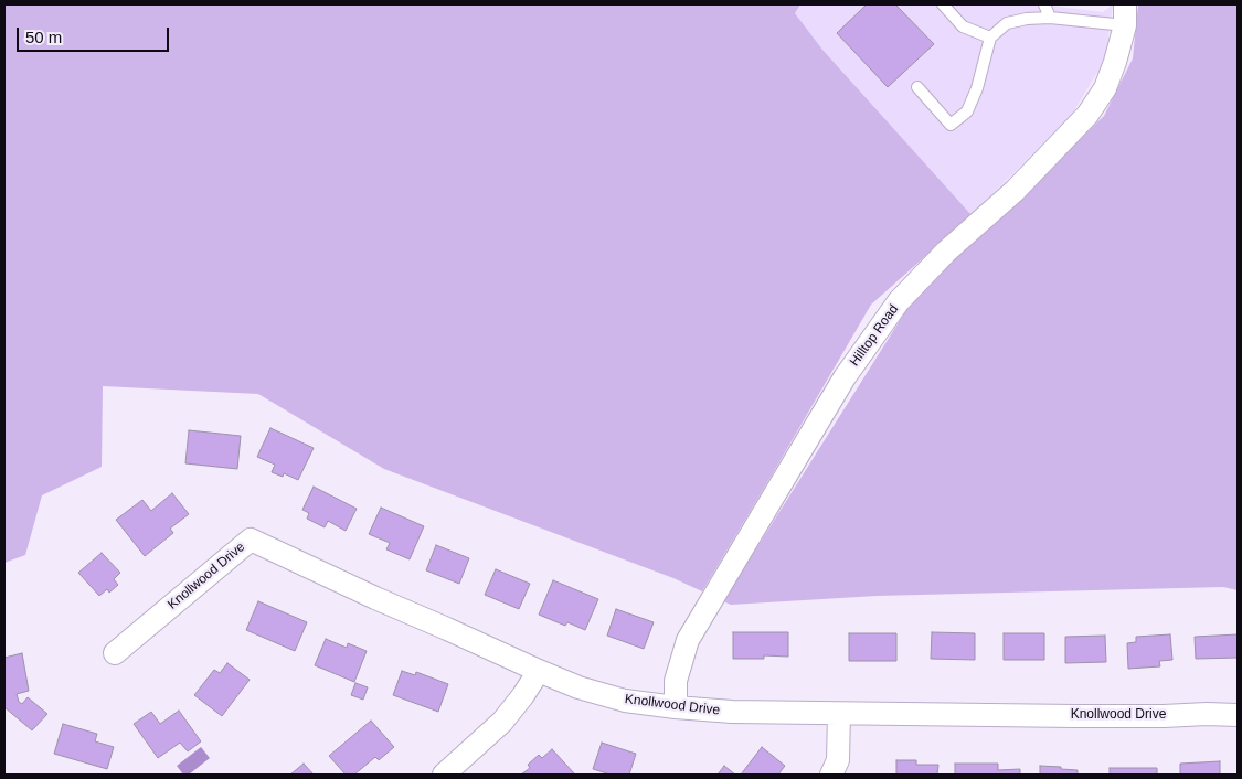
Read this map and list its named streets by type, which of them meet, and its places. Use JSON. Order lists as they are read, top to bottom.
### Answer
{
  "streets": {
    "street": ["Hilltop Road", "Knollwood Drive"]
  },
  "crossings": [
    ["Hilltop Road", "Knollwood Drive"]
  ],
  "scale_bar": "50 m"
}
